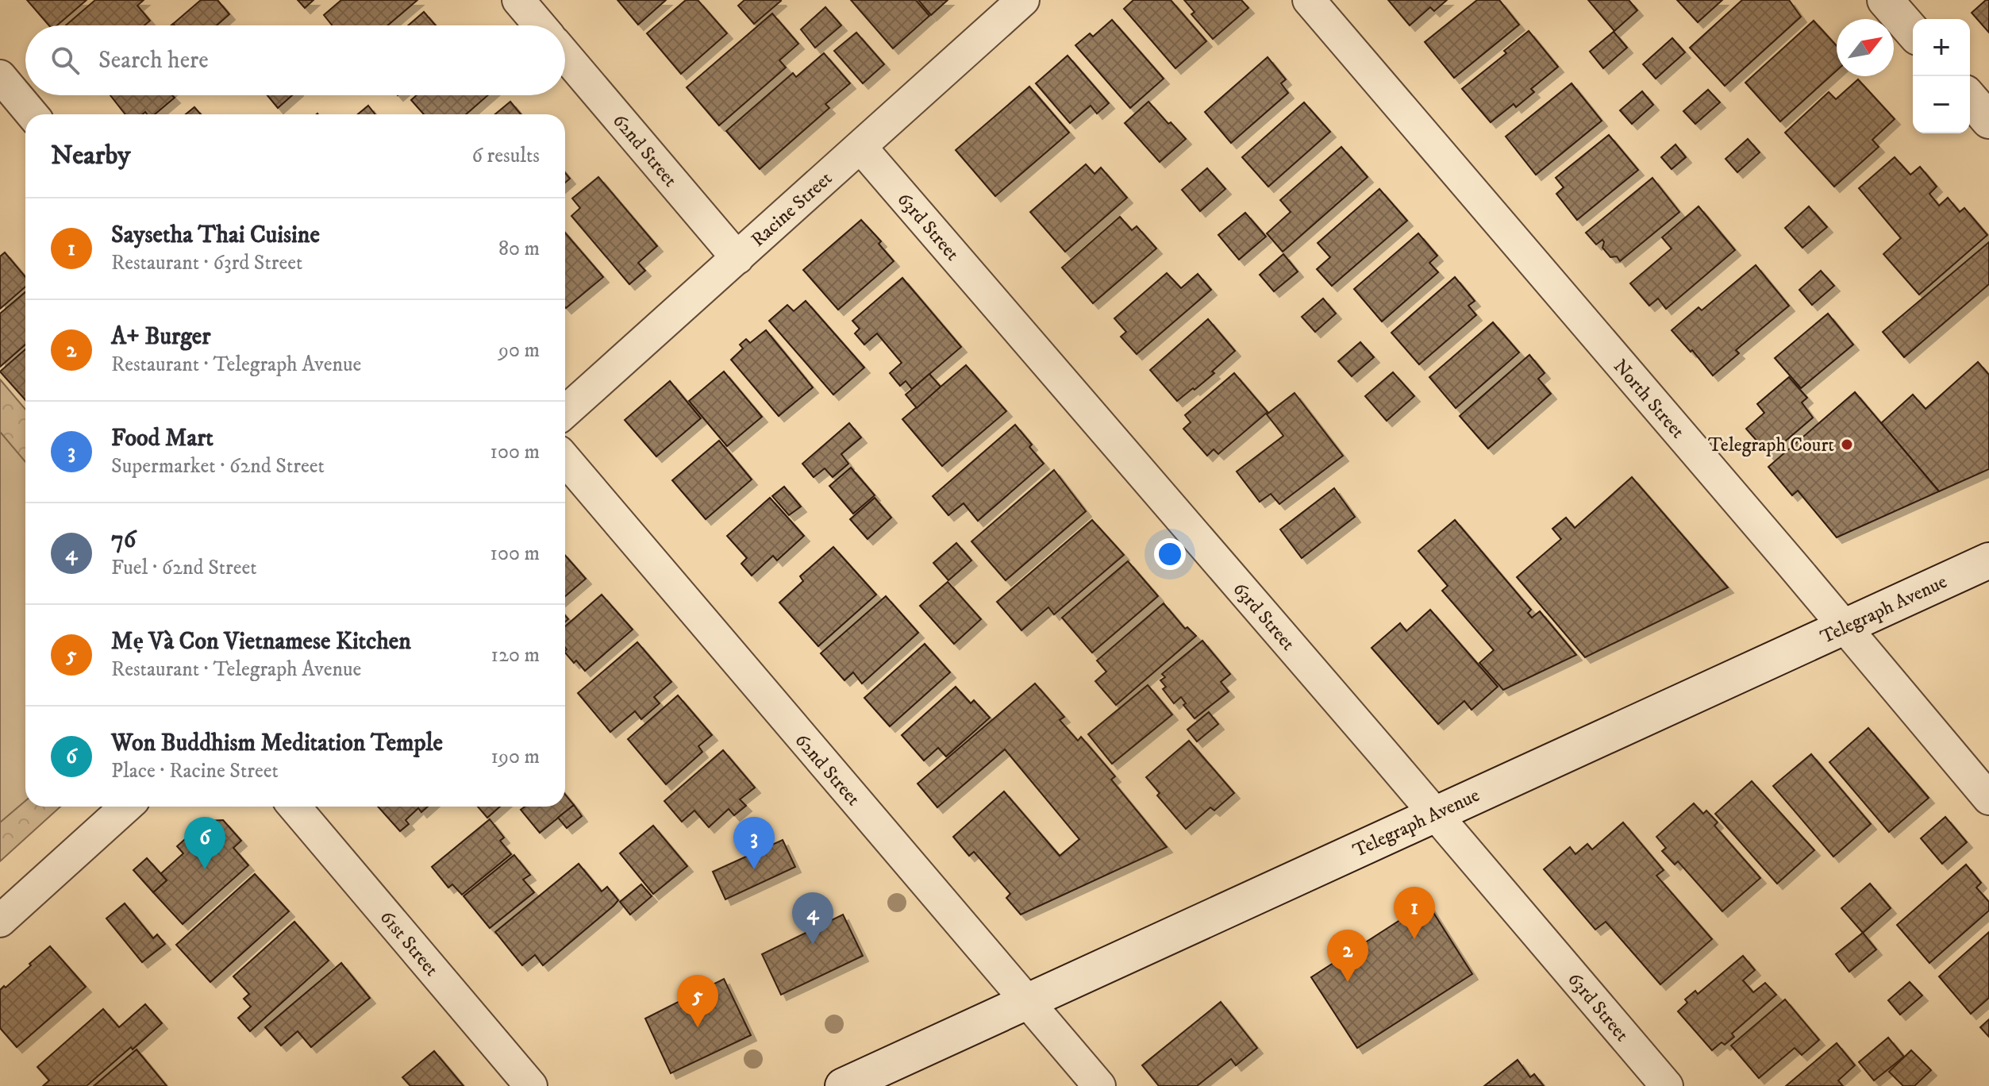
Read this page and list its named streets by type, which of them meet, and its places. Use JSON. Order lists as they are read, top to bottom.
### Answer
{
  "streets": {
    "main road": ["Telegraph Avenue"],
    "street": [
      "62nd Street",
      "Racine Street",
      "63rd Street",
      "North Street",
      "61st Street"
    ]
  },
  "crossings": [
    ["62nd Street", "Racine Street"],
    ["62nd Street", "Telegraph Avenue"],
    ["Racine Street", "63rd Street"],
    ["63rd Street", "Telegraph Avenue"],
    ["North Street", "Telegraph Avenue"]
  ],
  "places": ["Telegraph Court"],
  "north": "top right",
  "page": {
    "map_buttons": ["+", "−"],
    "search": "Search here",
    "heading": ["Nearby", "6 results"],
    "list": [
      {
        "mark": "1",
        "name": "Saysetha Thai Cuisine",
        "note": "Restaurant · 63rd Street",
        "value": "80 m"
      },
      {
        "mark": "2",
        "name": "A+ Burger",
        "note": "Restaurant · Telegraph Avenue",
        "value": "90 m"
      },
      {
        "mark": "3",
        "name": "Food Mart",
        "note": "Supermarket · 62nd Street",
        "value": "100 m"
      },
      {
        "mark": "4",
        "name": "76",
        "note": "Fuel · 62nd Street",
        "value": "100 m"
      },
      {
        "mark": "5",
        "name": "Mẹ Và Con Vietnamese Kitchen",
        "note": "Restaurant · Telegraph Avenue",
        "value": "120 m"
      },
      {
        "mark": "6",
        "name": "Won Buddhism Meditation Temple",
        "note": "Place · Racine Street",
        "value": "190 m"
      }
    ],
    "pins": [
      "3",
      "6",
      "1",
      "4",
      "2",
      "5"
    ]
  }
}
